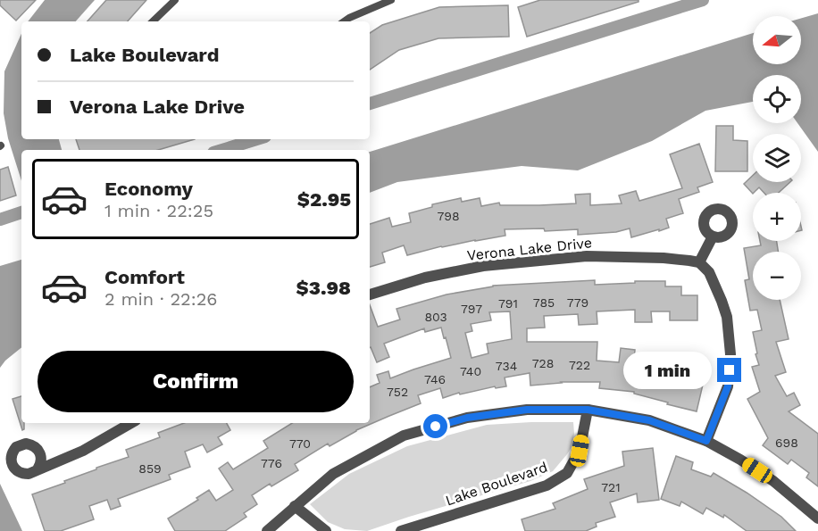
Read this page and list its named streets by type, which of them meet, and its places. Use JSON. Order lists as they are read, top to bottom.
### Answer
{
  "streets": {
    "street": ["Verona Lake Drive", "Lake Boulevard"]
  },
  "house_numbers": [
    "798",
    "785",
    "779",
    "791",
    "797",
    "803",
    "728",
    "722",
    "734",
    "740",
    "746",
    "752",
    "698",
    "770",
    "776",
    "859",
    "721"
  ],
  "north": "left",
  "page": {
    "map_buttons": ["+", "−"],
    "banner": ["Lake Boulevard", "Verona Lake Drive"],
    "list": [
      {
        "name": "Economy",
        "note": "1 min · 22:25",
        "value": "$2.95"
      },
      {
        "name": "Comfort",
        "note": "2 min · 22:26",
        "value": "$3.98"
      }
    ],
    "buttons": "Confirm",
    "bubble": "1 min"
  }
}
